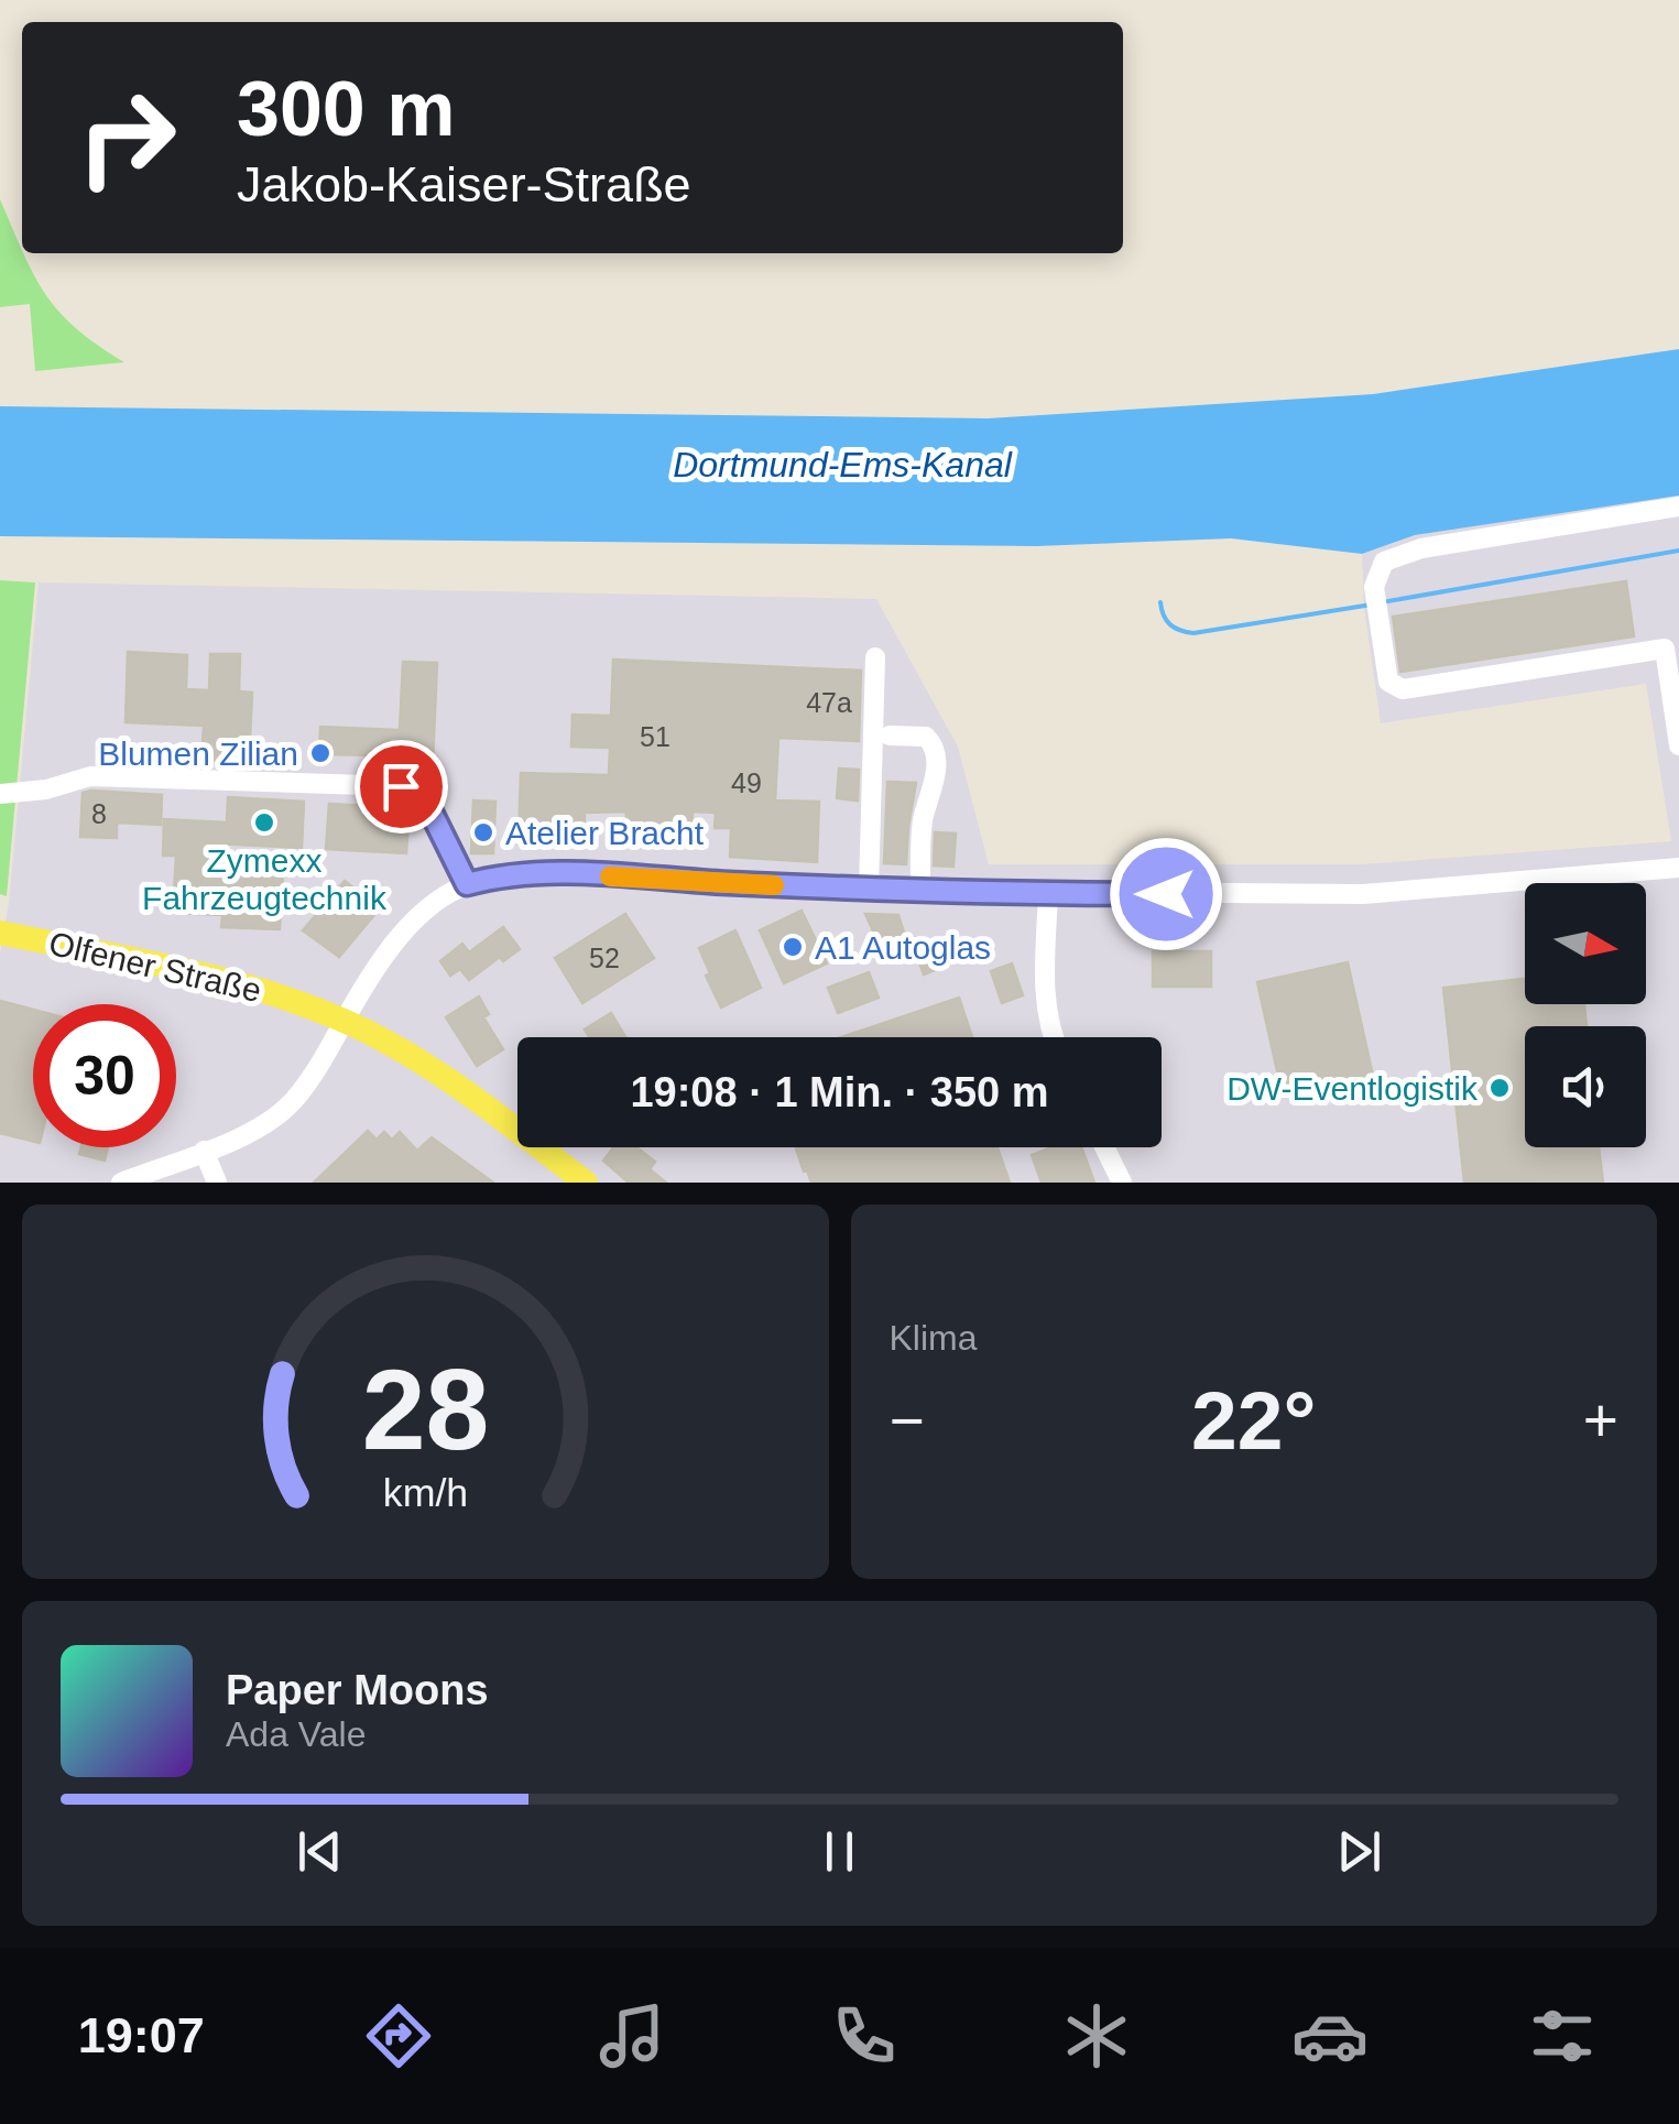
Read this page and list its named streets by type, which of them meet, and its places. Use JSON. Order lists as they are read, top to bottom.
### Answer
{
  "streets": {
    "main road": ["Olfener Straße"]
  },
  "water": ["Dortmund-Ems-Kanal"],
  "places": [
    "Blumen Zilian",
    "Zymexx Fahrzeugtechnik",
    "Atelier Bracht",
    "A1 Autoglas",
    "DW-Eventlogistik"
  ],
  "house_numbers": [
    "47a",
    "51",
    "49",
    "8",
    "52"
  ],
  "north": "right",
  "page": {
    "turn": ["300 m", "Jakob-Kaiser-Straße"],
    "limit": "30",
    "trip": "19:08 · 1 Min. · 350 m",
    "tile": "Klima",
    "heat": ["−", "22°", "+"],
    "song": ["Paper Moons", "Ada Vale"],
    "tabs": "19:07",
    "gauge": ["28", "km/h"]
  }
}
